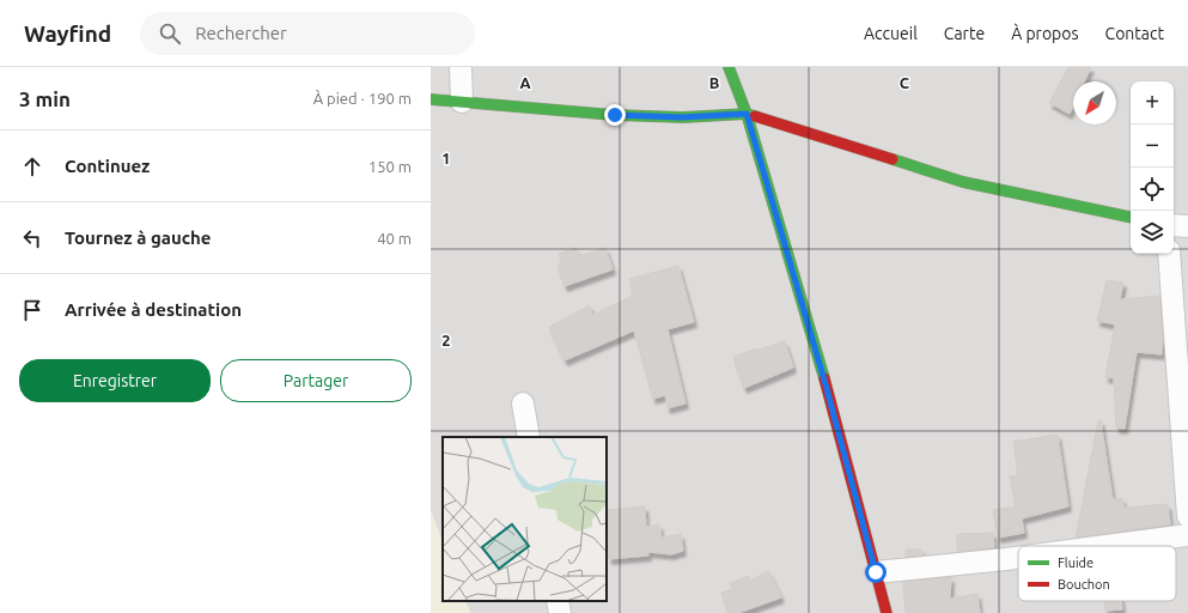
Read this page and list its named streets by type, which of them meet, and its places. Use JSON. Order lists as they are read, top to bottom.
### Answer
{
  "legend": ["Fluide", "Bouchon"],
  "north": "bottom left",
  "page": {
    "header": "Wayfind",
    "search": "Rechercher",
    "nav": [
      "Accueil",
      "Carte",
      "À propos",
      "Contact"
    ],
    "heading": ["3 min", "À pied · 190 m"],
    "map_buttons": ["+", "−"],
    "list": [
      ["Continuez", "150 m"],
      ["Tournez à gauche", "40 m"],
      "Arrivée à destination"
    ],
    "buttons": ["Enregistrer", "Partager"]
  },
  "grid": {
    "columns": ["A", "B", "C"],
    "rows": ["1", "2"]
  }
}
